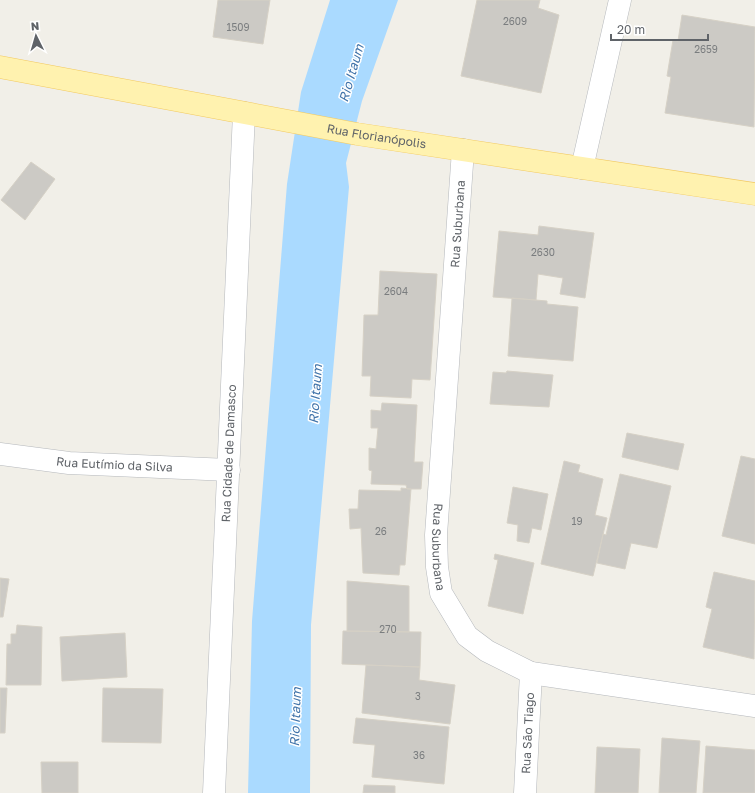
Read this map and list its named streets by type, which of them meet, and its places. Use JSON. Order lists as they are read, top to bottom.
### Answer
{
  "streets": {
    "main road": ["Rua Florianópolis"],
    "street": [
      "Rua Suburbana",
      "Rua Cidade de Damasco",
      "Rua Eutímio da Silva",
      "Rua São Tiago"
    ]
  },
  "crossings": [
    ["Rua Florianópolis", "Rua Suburbana"],
    ["Rua Florianópolis", "Rua Cidade de Damasco"],
    ["Rua Suburbana", "Rua São Tiago"],
    ["Rua Cidade de Damasco", "Rua Eutímio da Silva"]
  ],
  "water": ["Rio Itaum"],
  "house_numbers": [
    "2609",
    "1509",
    "2659",
    "2630",
    "2604",
    "19",
    "26",
    "270",
    "3",
    "36"
  ],
  "scale_bar": "20 m",
  "north": "top"
}
